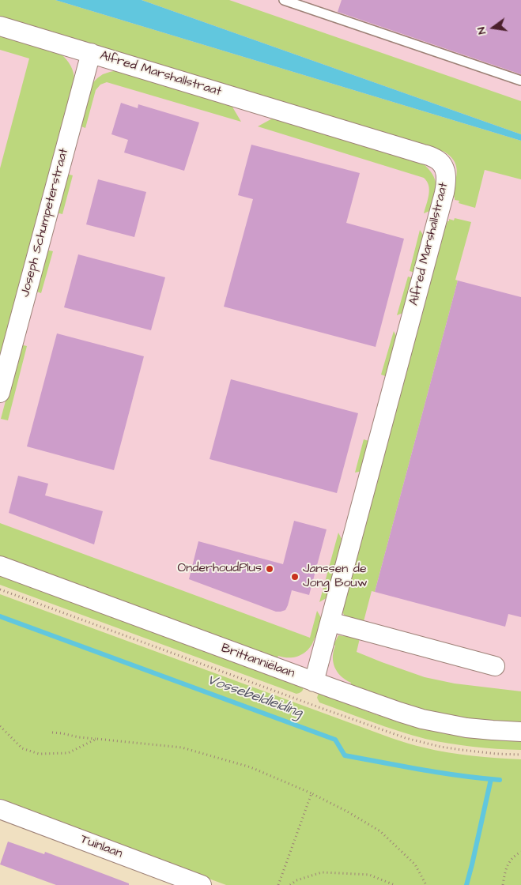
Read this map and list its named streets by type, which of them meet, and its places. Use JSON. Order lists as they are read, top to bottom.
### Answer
{
  "streets": {
    "street": [
      "Alfred Marshallstraat",
      "Joseph Schumpeterstraat",
      "Brittanniëlaan",
      "Tuinlaan"
    ]
  },
  "crossings": [
    ["Alfred Marshallstraat", "Joseph Schumpeterstraat"],
    ["Alfred Marshallstraat", "Brittanniëlaan"]
  ],
  "water": ["Vossebeldleiding"],
  "places": ["OnderhoudPlus", "Janssen de Jong Bouw"],
  "north": "left"
}
